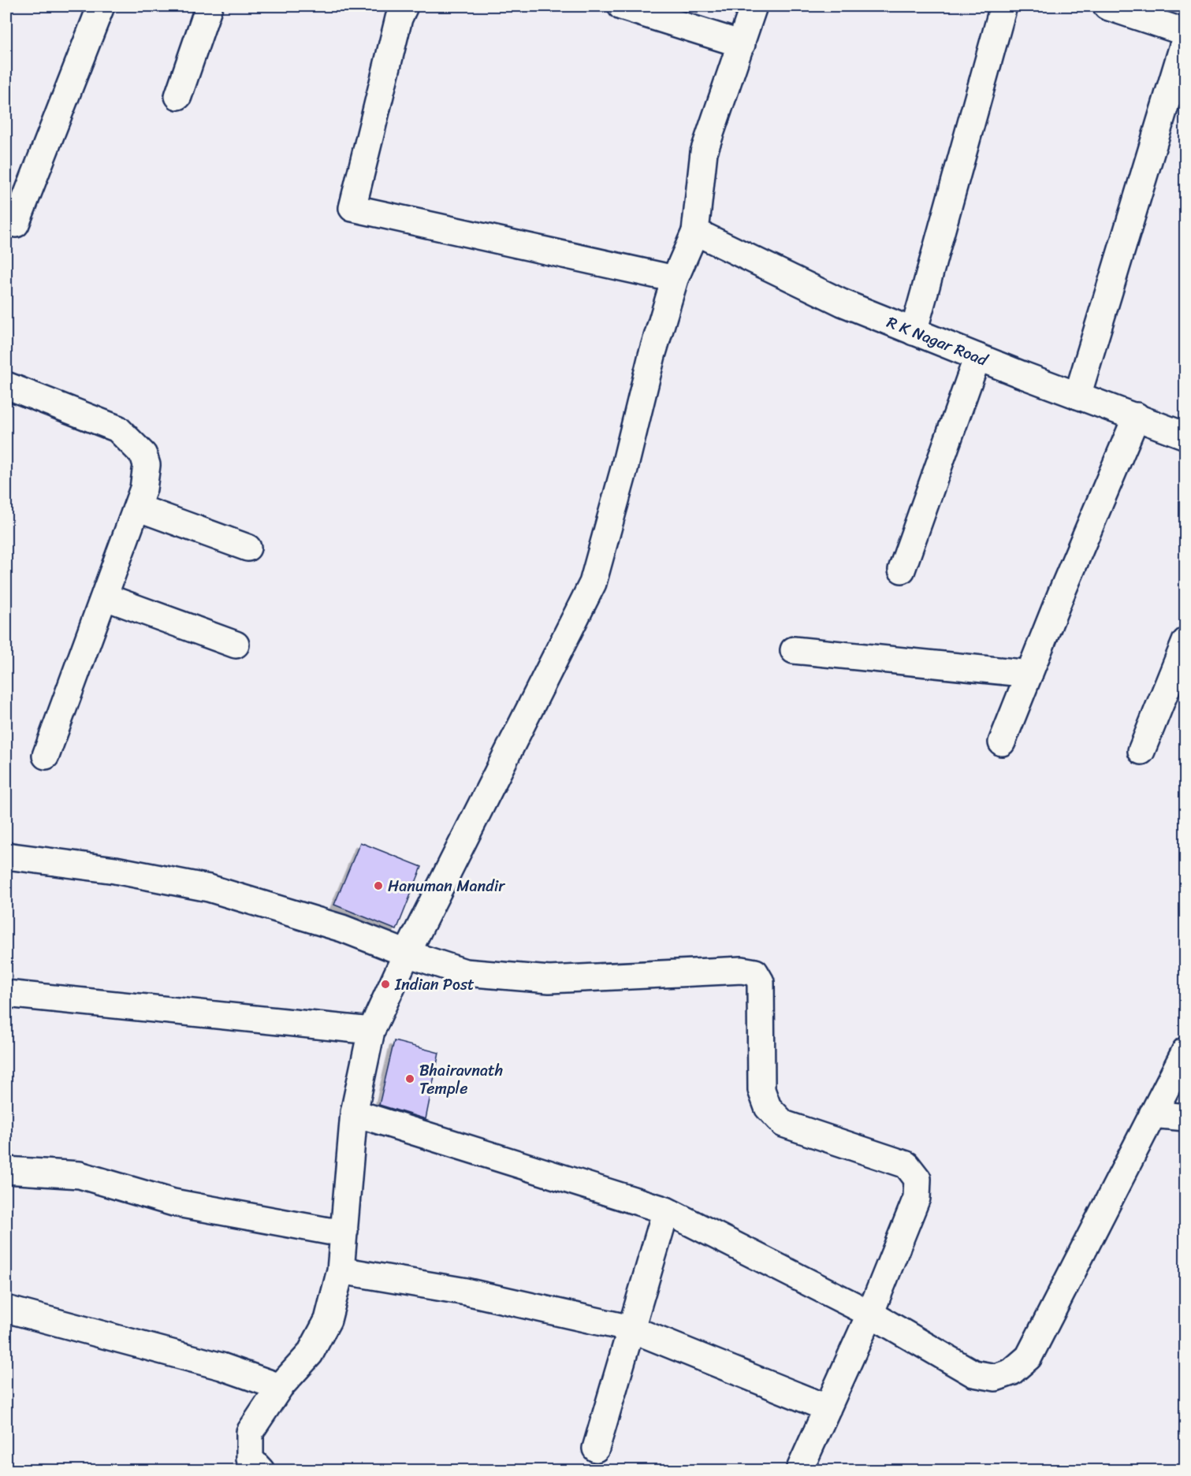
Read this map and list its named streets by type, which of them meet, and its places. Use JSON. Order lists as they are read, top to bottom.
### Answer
{
  "streets": {
    "street": ["R K Nagar Road"]
  },
  "places": ["Hanuman Mandir", "Indian Post", "Bhairavnath Temple"]
}
